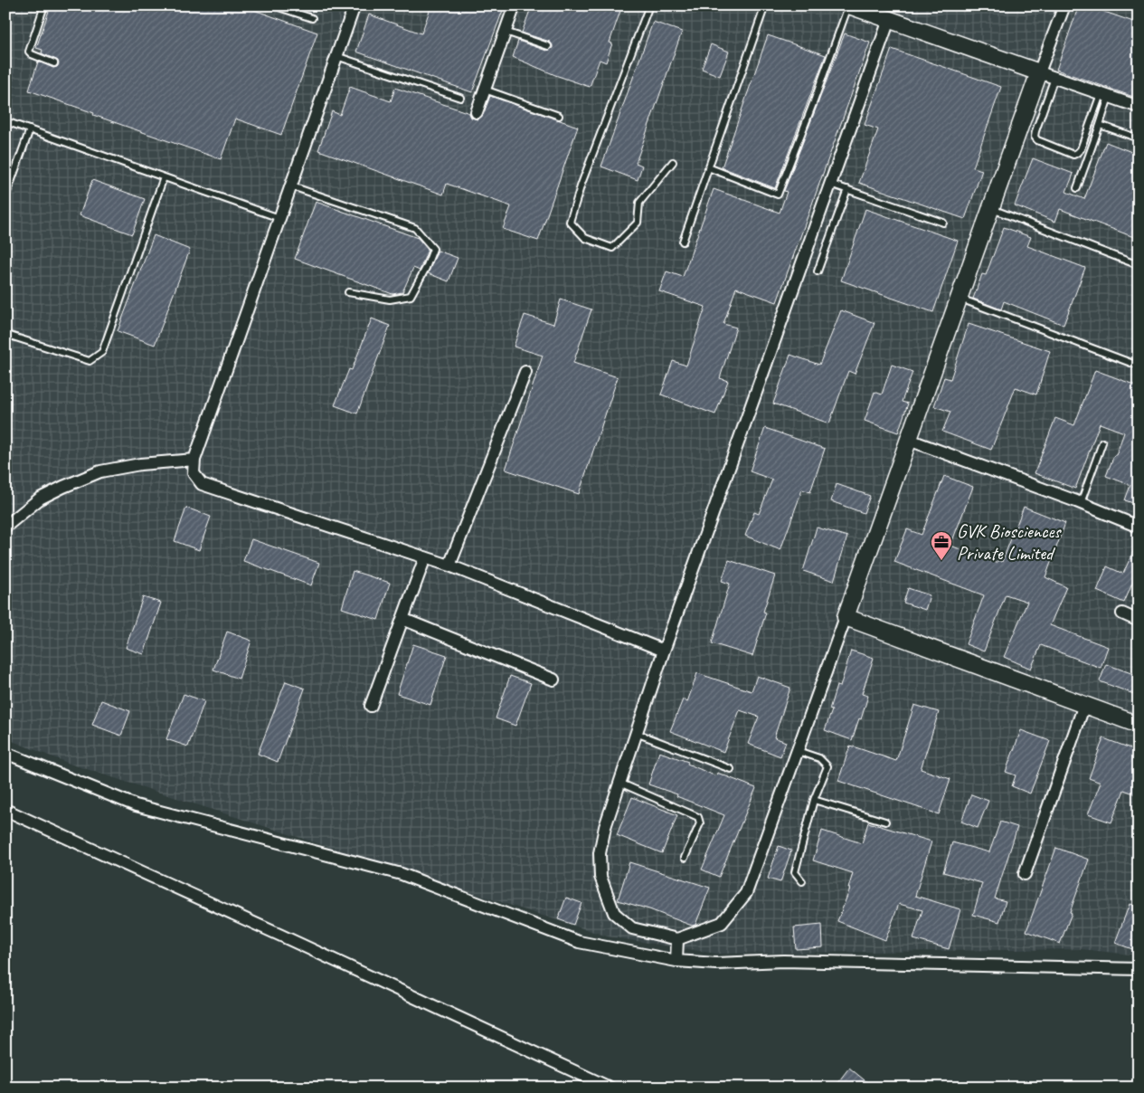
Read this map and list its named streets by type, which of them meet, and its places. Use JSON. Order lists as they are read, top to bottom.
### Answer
{
  "places": {
    "office": ["GVK Biosciences Private Limited"]
  }
}
